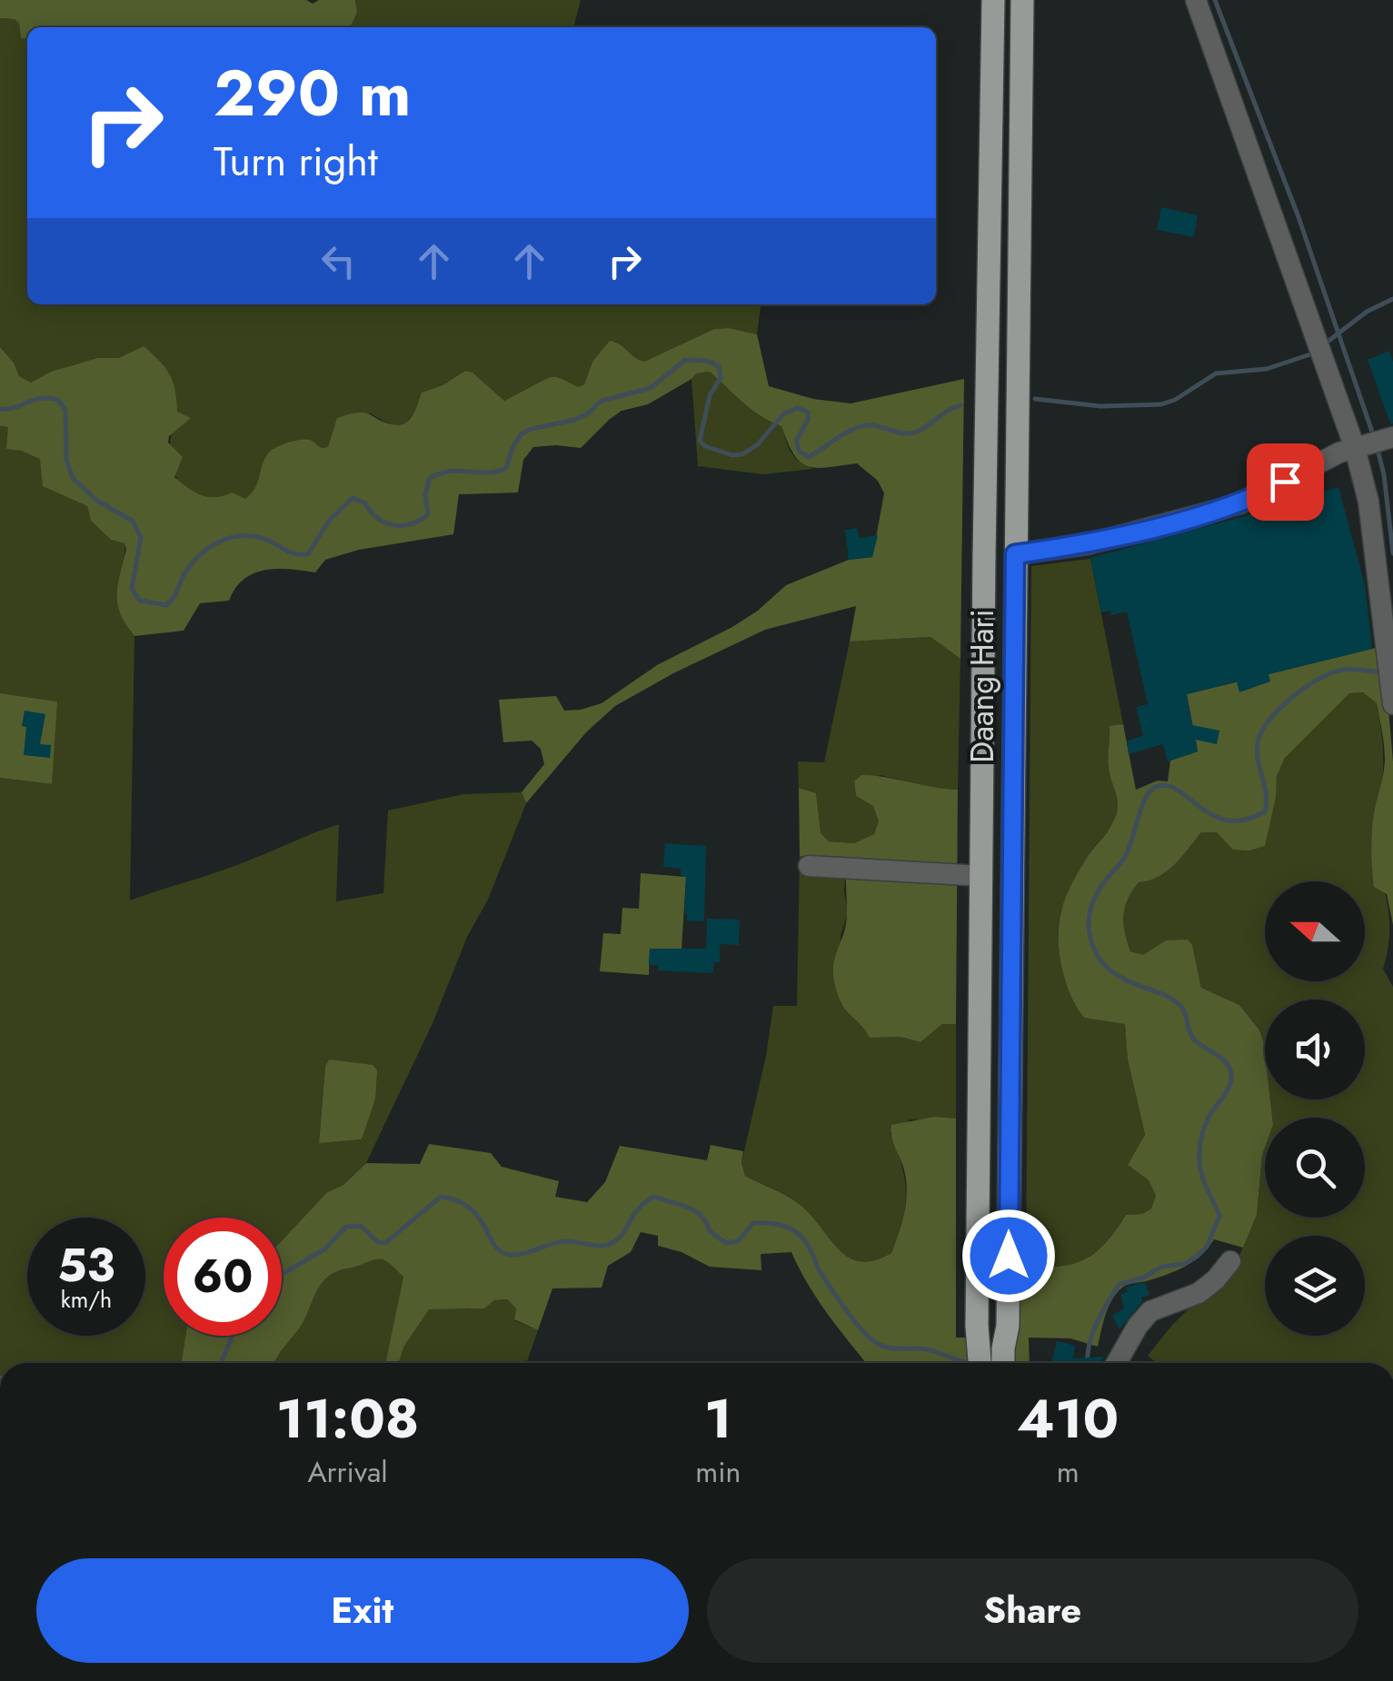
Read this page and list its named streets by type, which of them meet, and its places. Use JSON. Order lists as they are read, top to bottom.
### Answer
{
  "streets": {
    "main road": ["Daang Hari"]
  },
  "north": "left",
  "page": {
    "turn": ["290 m", "Turn right"],
    "speed": "53 km/h",
    "limit": "60",
    "eta": [
      "11:08",
      "Arrival",
      "1",
      "min",
      "410",
      "m"
    ],
    "buttons": ["Exit", "Share"]
  }
}
